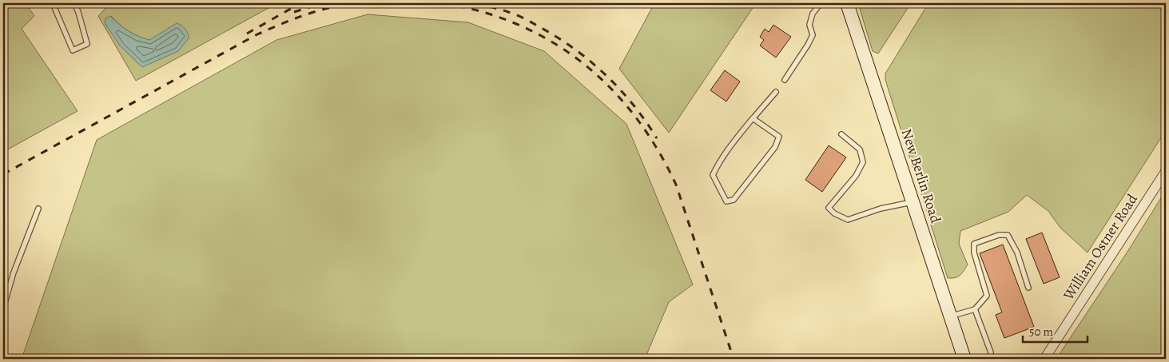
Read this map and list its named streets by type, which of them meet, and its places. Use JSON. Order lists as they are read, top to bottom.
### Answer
{
  "streets": {
    "street": ["New Berlin Road", "William Ostner Road"]
  },
  "scale_bar": "50 m"
}
